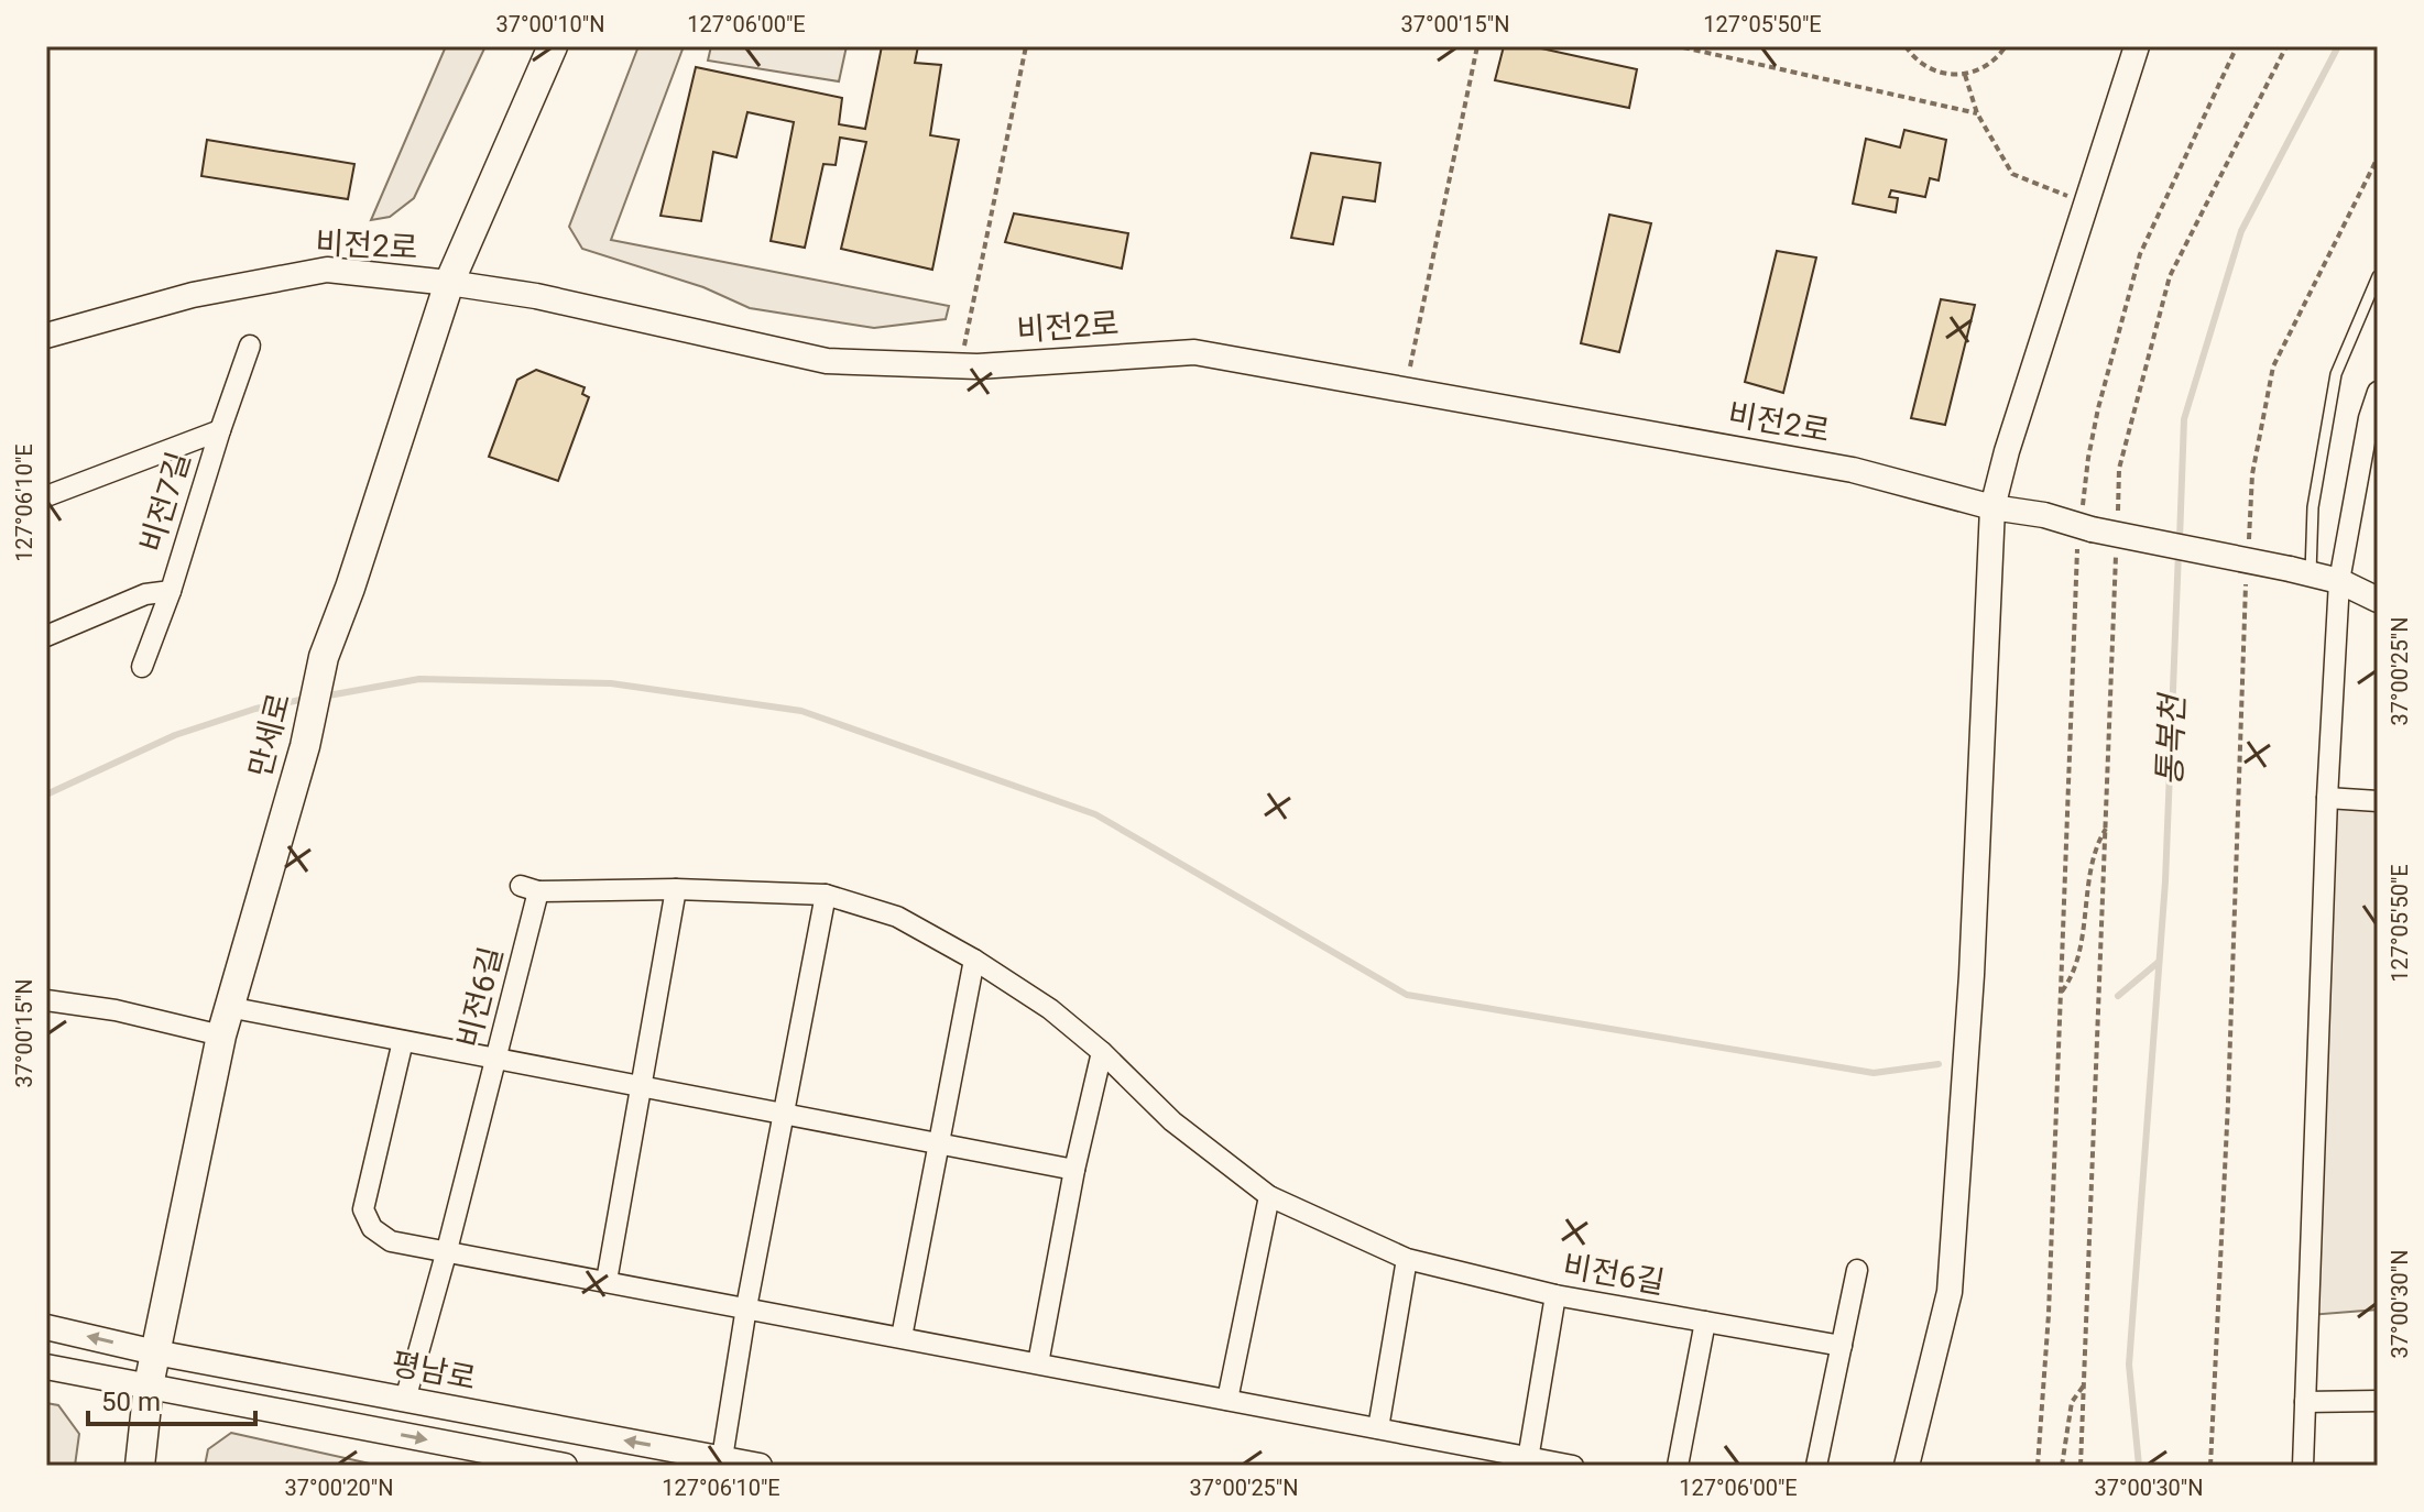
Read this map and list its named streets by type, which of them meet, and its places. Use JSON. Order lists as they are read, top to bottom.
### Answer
{
  "streets": {
    "main road": ["만세로"],
    "street": [
      "비전2로",
      "비전7길",
      "비전6길",
      "평남로"
    ]
  },
  "crossings": [
    ["비전2로", "만세로"],
    ["만세로", "평남로"],
    ["비전6길", "평남로"]
  ],
  "water": ["통복천"],
  "scale_bar": "50 m",
  "coordinates": [
    "37°00'10\"N",
    "127°06'00\"E",
    "37°00'15\"N",
    "127°05'50\"E",
    "127°06'10\"E",
    "37°00'25\"N",
    "37°00'30\"N",
    "37°00'20\"N"
  ]
}
